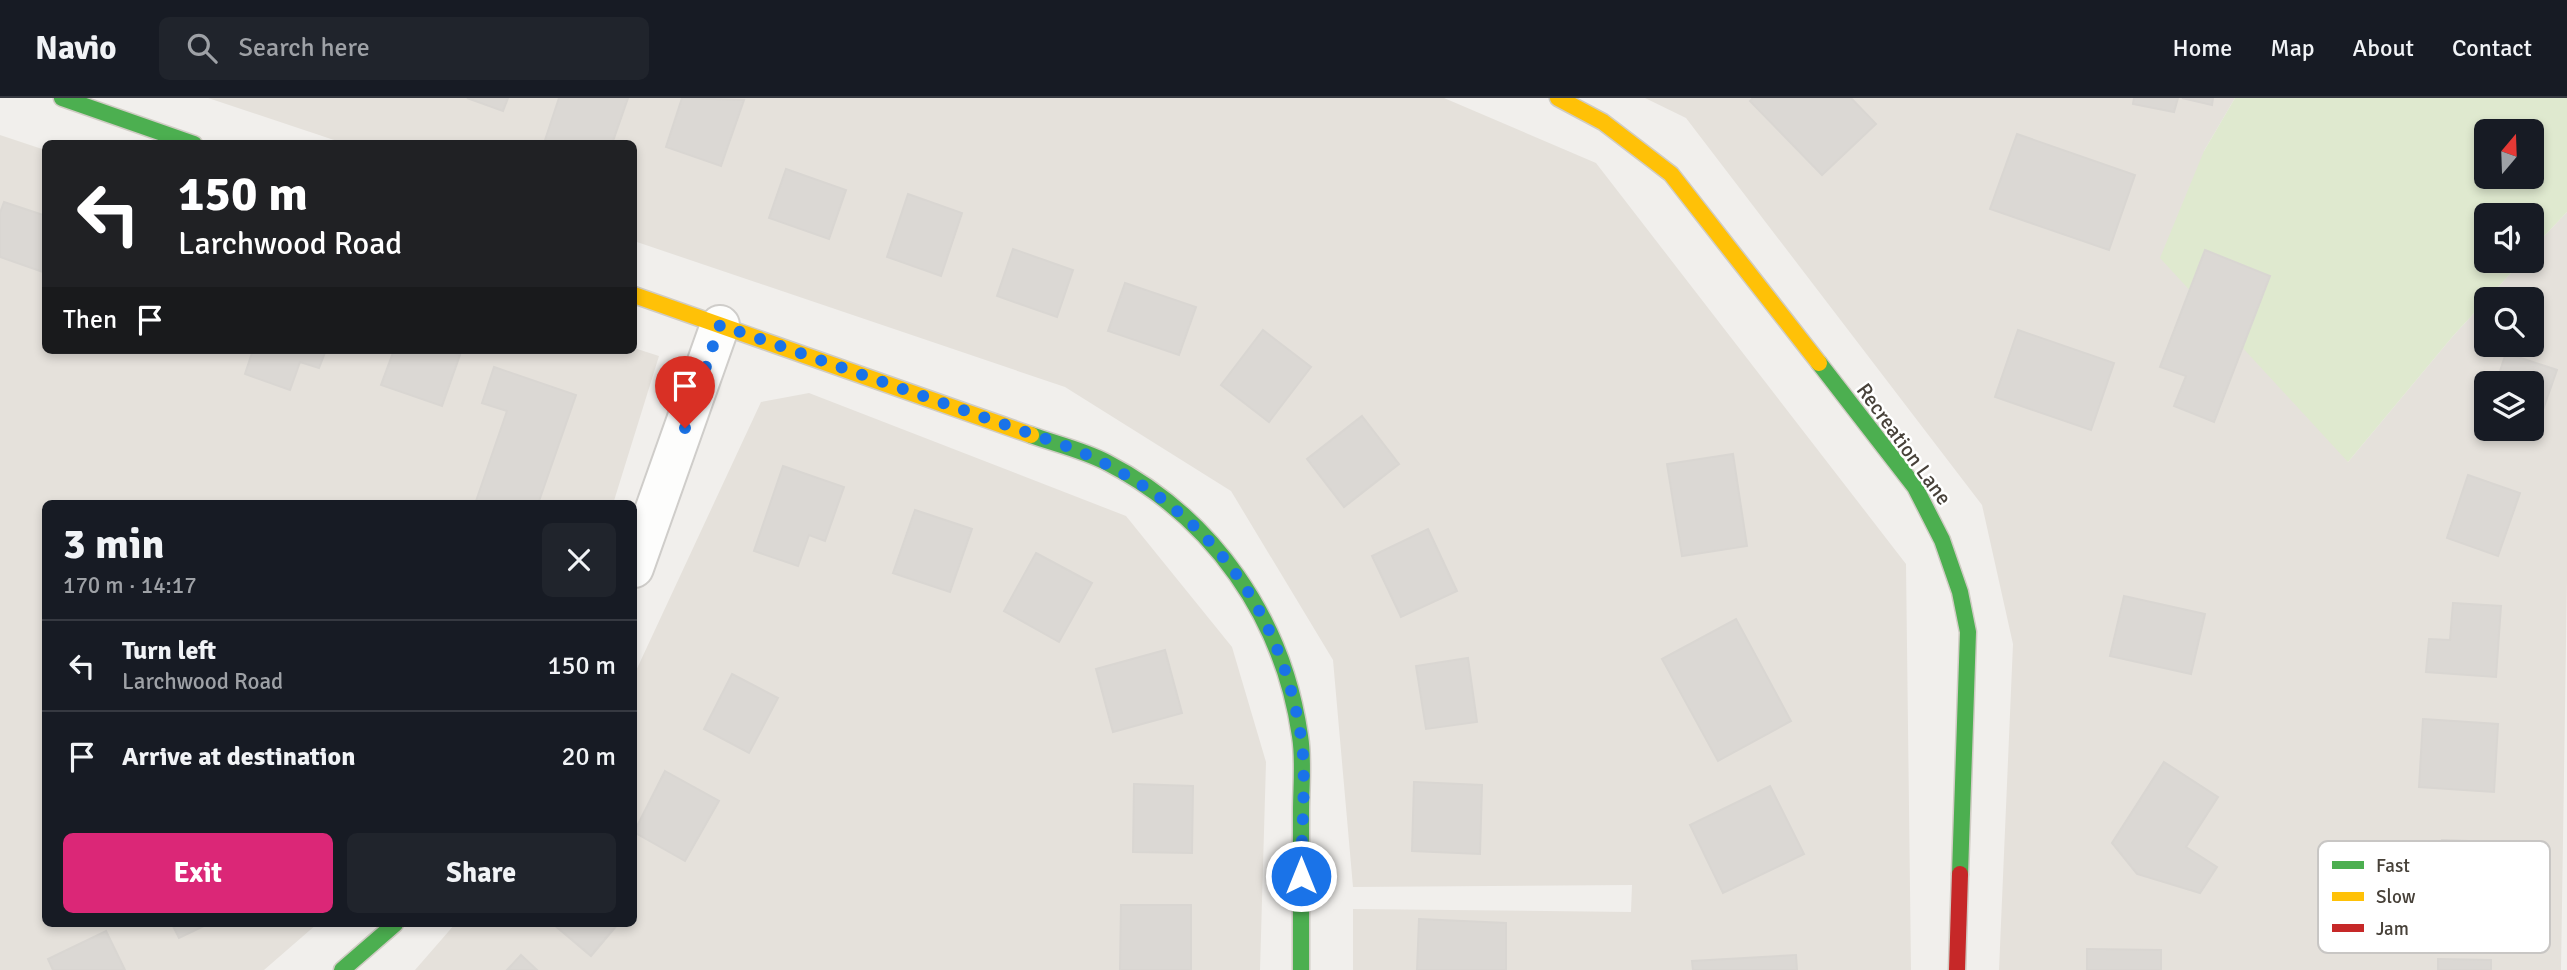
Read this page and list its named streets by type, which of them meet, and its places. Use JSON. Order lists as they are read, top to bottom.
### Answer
{
  "streets": {
    "street": ["Recreation Lane"]
  },
  "legend": ["Fast", "Slow", "Jam"],
  "north": "top",
  "page": {
    "header": "Navio",
    "search": "Search here",
    "nav": [
      "Home",
      "Map",
      "About",
      "Contact"
    ],
    "turn": ["150 m", "Larchwood Road"],
    "then": "Then",
    "heading": ["3 min", "170 m · 14:17"],
    "list": [
      {
        "name": "Turn left",
        "note": "Larchwood Road",
        "value": "150 m"
      },
      {
        "name": "Arrive at destination",
        "value": "20 m"
      }
    ],
    "buttons": ["Exit", "Share"]
  }
}
